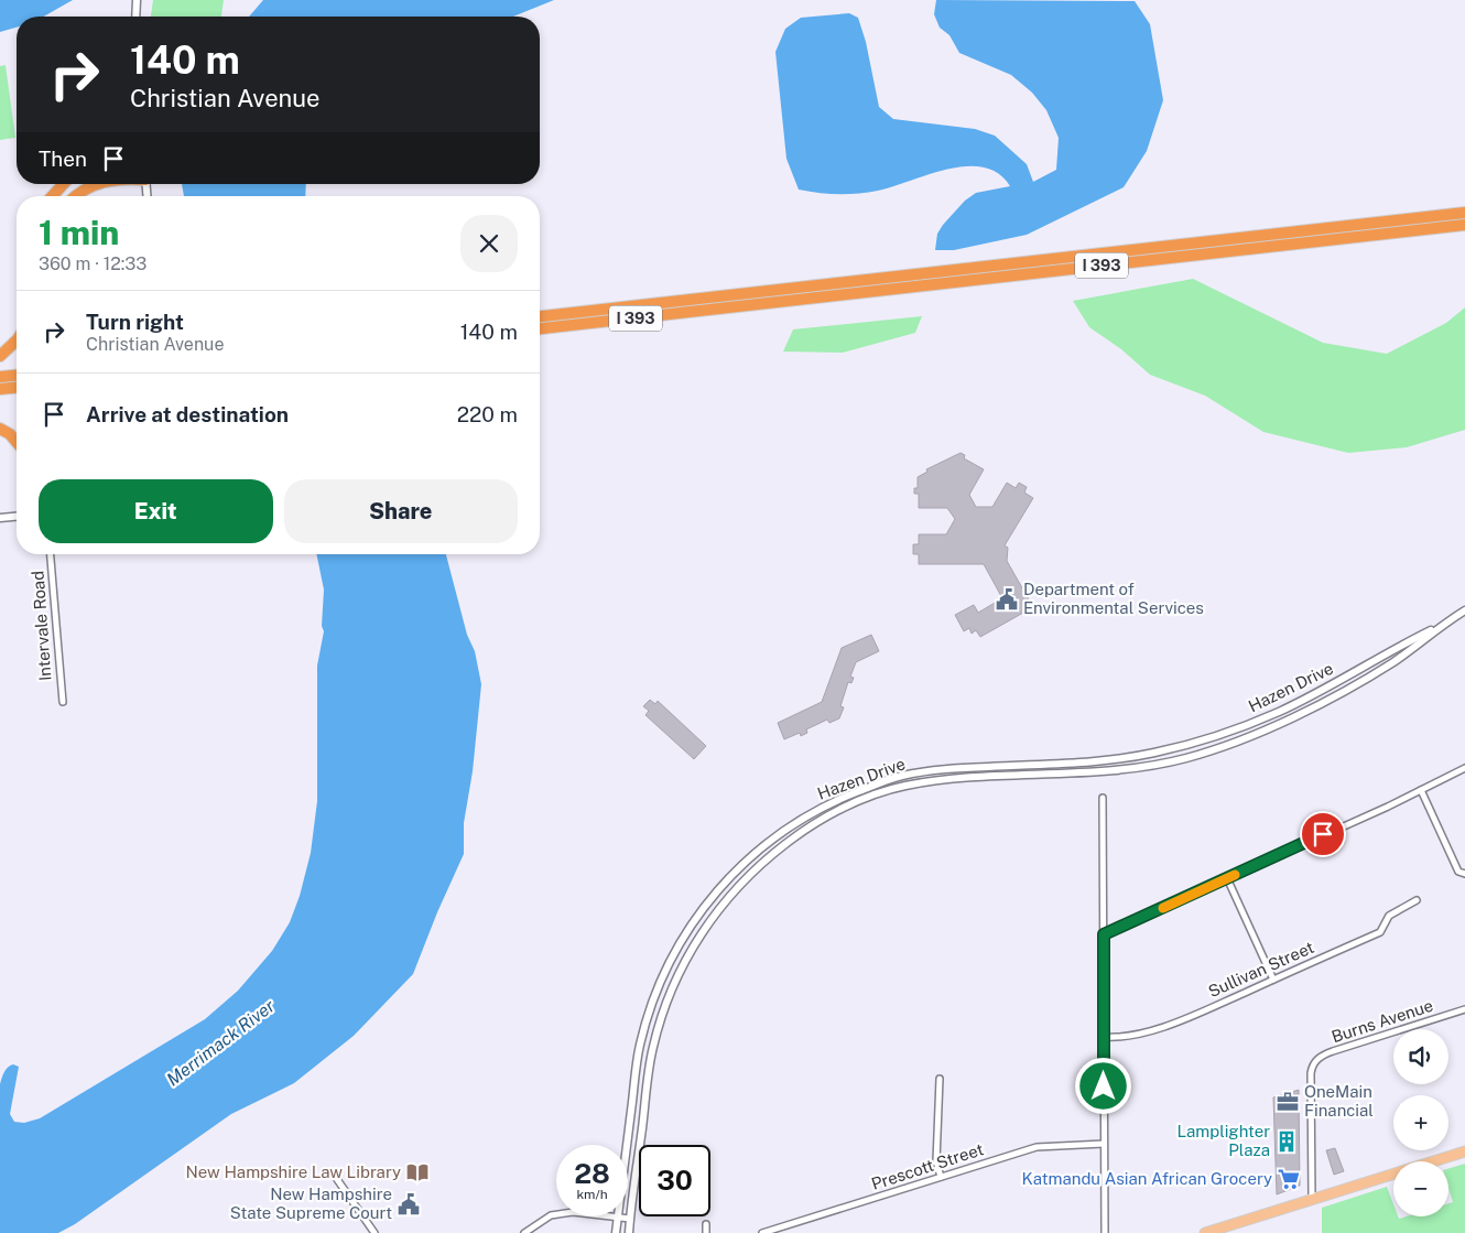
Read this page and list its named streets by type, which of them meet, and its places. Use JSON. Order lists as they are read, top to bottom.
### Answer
{
  "streets": {
    "highway": ["I 393"],
    "street": [
      "Intervale Road",
      "Hazen Drive",
      "Sullivan Street",
      "Burns Avenue",
      "Prescott Street"
    ]
  },
  "water": ["Merrimack River"],
  "places": {
    "public building": ["Department of Environmental Services", "New Hampshire State Supreme Court"],
    "office": ["OneMain Financial"],
    "building": ["Lamplighter Plaza"],
    "library": ["New Hampshire Law Library"],
    "supermarket": ["Katmandu Asian African Grocery"]
  },
  "page": {
    "turn": ["140 m", "Christian Avenue"],
    "then": "Then",
    "heading": ["1 min", "360 m · 12:33"],
    "list": [
      {
        "name": "Turn right",
        "note": "Christian Avenue",
        "value": "140 m"
      },
      {
        "name": "Arrive at destination",
        "value": "220 m"
      }
    ],
    "buttons": ["Exit", "Share"],
    "map_buttons": ["+", "−"],
    "speed": "28 km/h",
    "limit": "30"
  }
}
